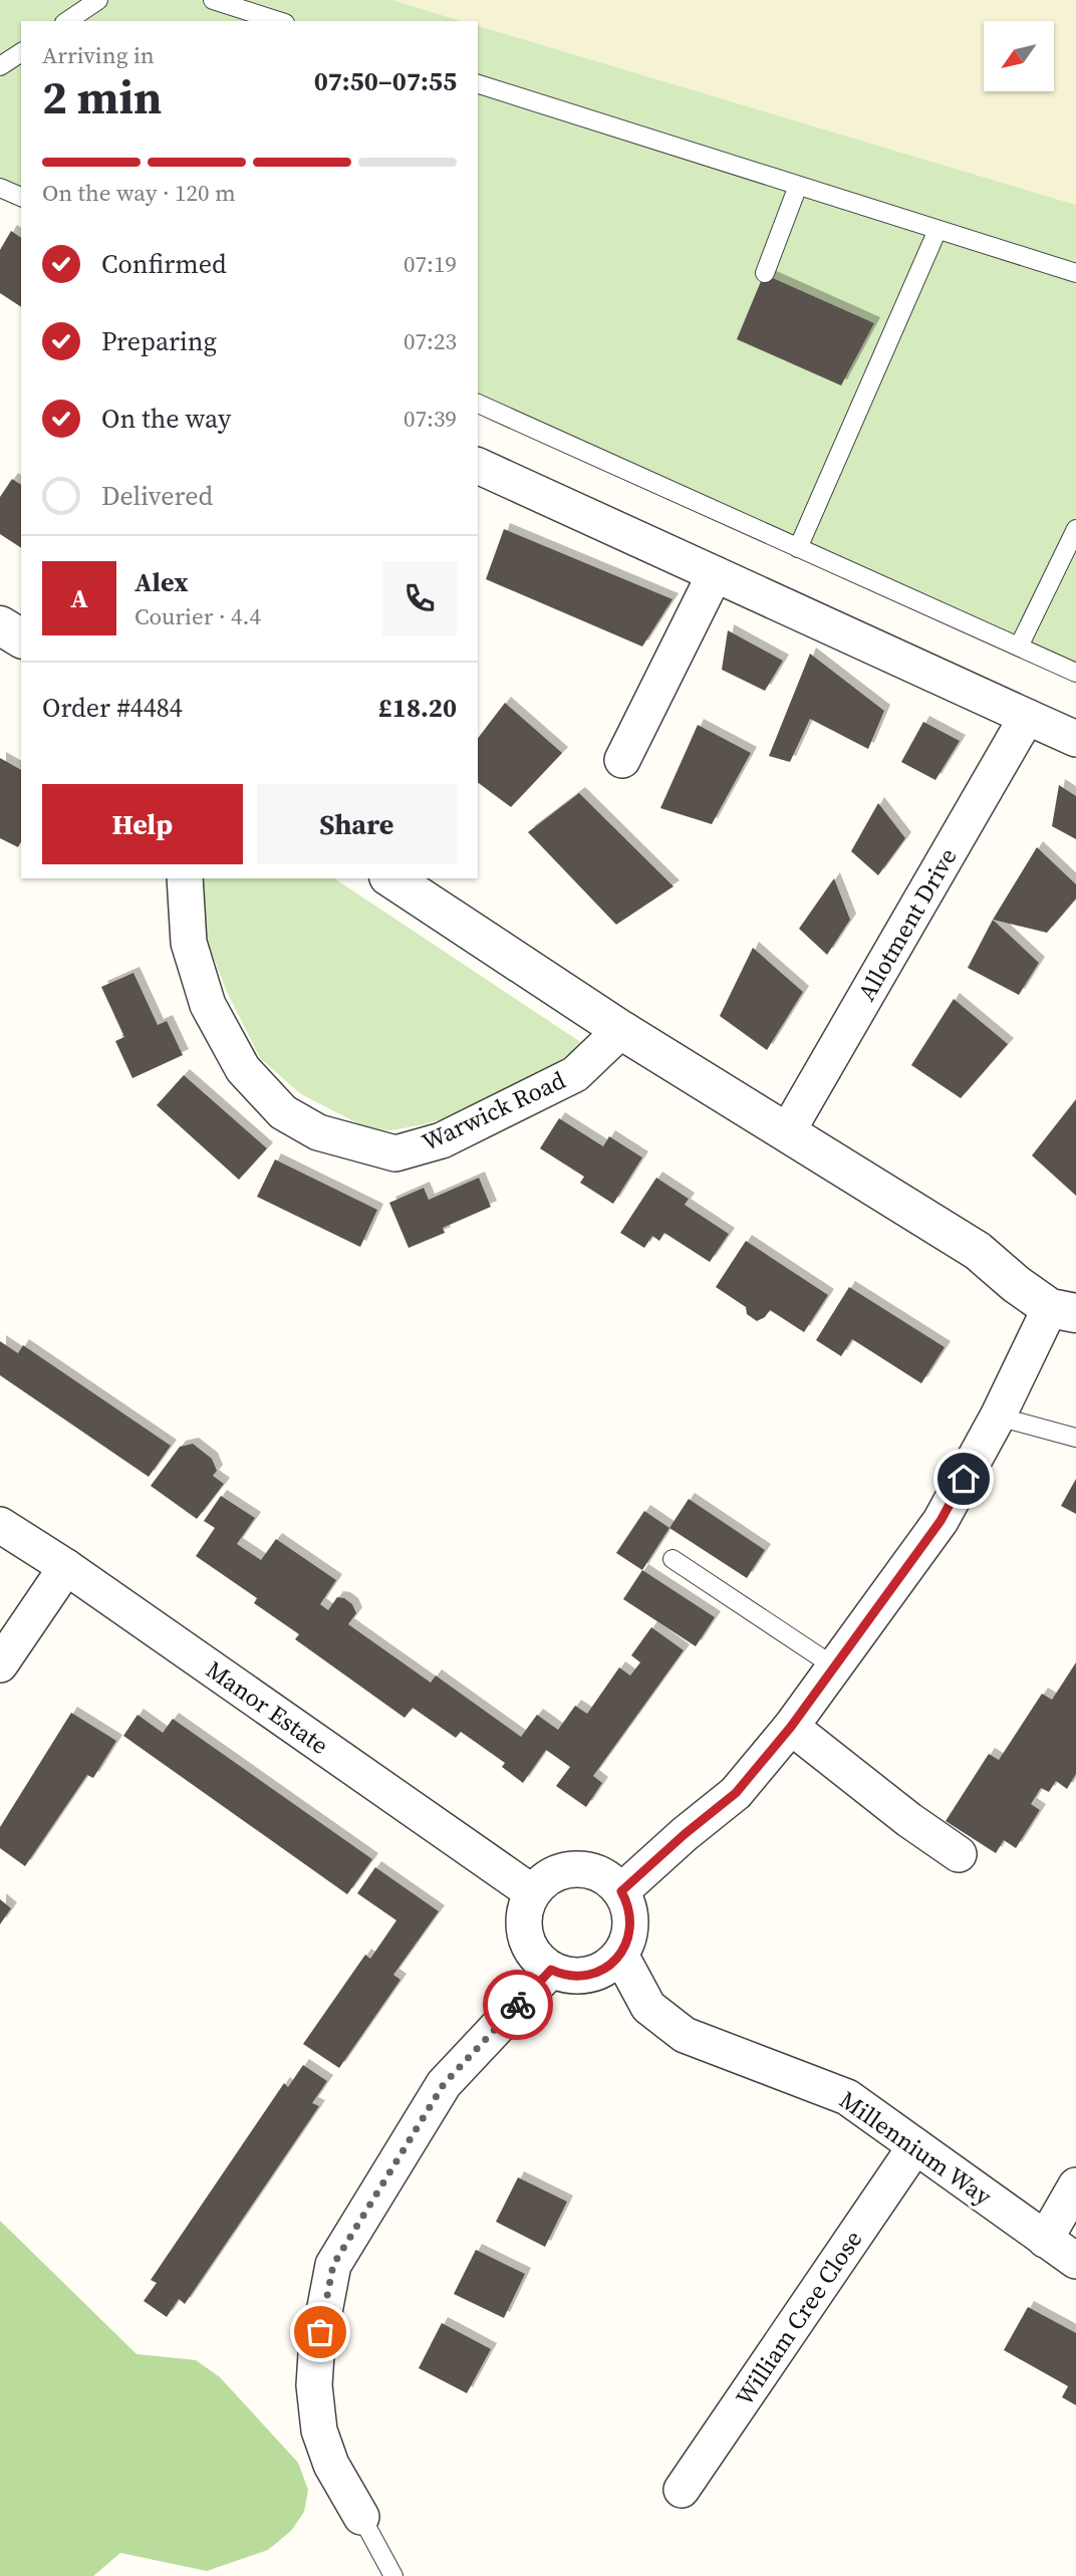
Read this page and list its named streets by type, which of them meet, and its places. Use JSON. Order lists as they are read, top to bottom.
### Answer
{
  "streets": {
    "street": [
      "Allotment Drive",
      "Warwick Road",
      "Manor Estate",
      "Millennium Way",
      "William Cree Close"
    ]
  },
  "crossings": [
    ["Manor Estate", "Millennium Way"],
    ["Millennium Way", "William Cree Close"]
  ],
  "north": "bottom left",
  "page": {
    "heading": ["2 min", "Arriving in", "07:50–07:55"],
    "panel": [
      "Alex",
      "Courier · 4.4",
      "Order #4484",
      "£18.20"
    ],
    "bar": "On the way · 120 m",
    "list": [
      ["Confirmed", "07:19"],
      ["Preparing", "07:23"],
      ["On the way", "07:39"],
      "Delivered"
    ],
    "round": "A",
    "buttons": ["Help", "Share"]
  }
}
